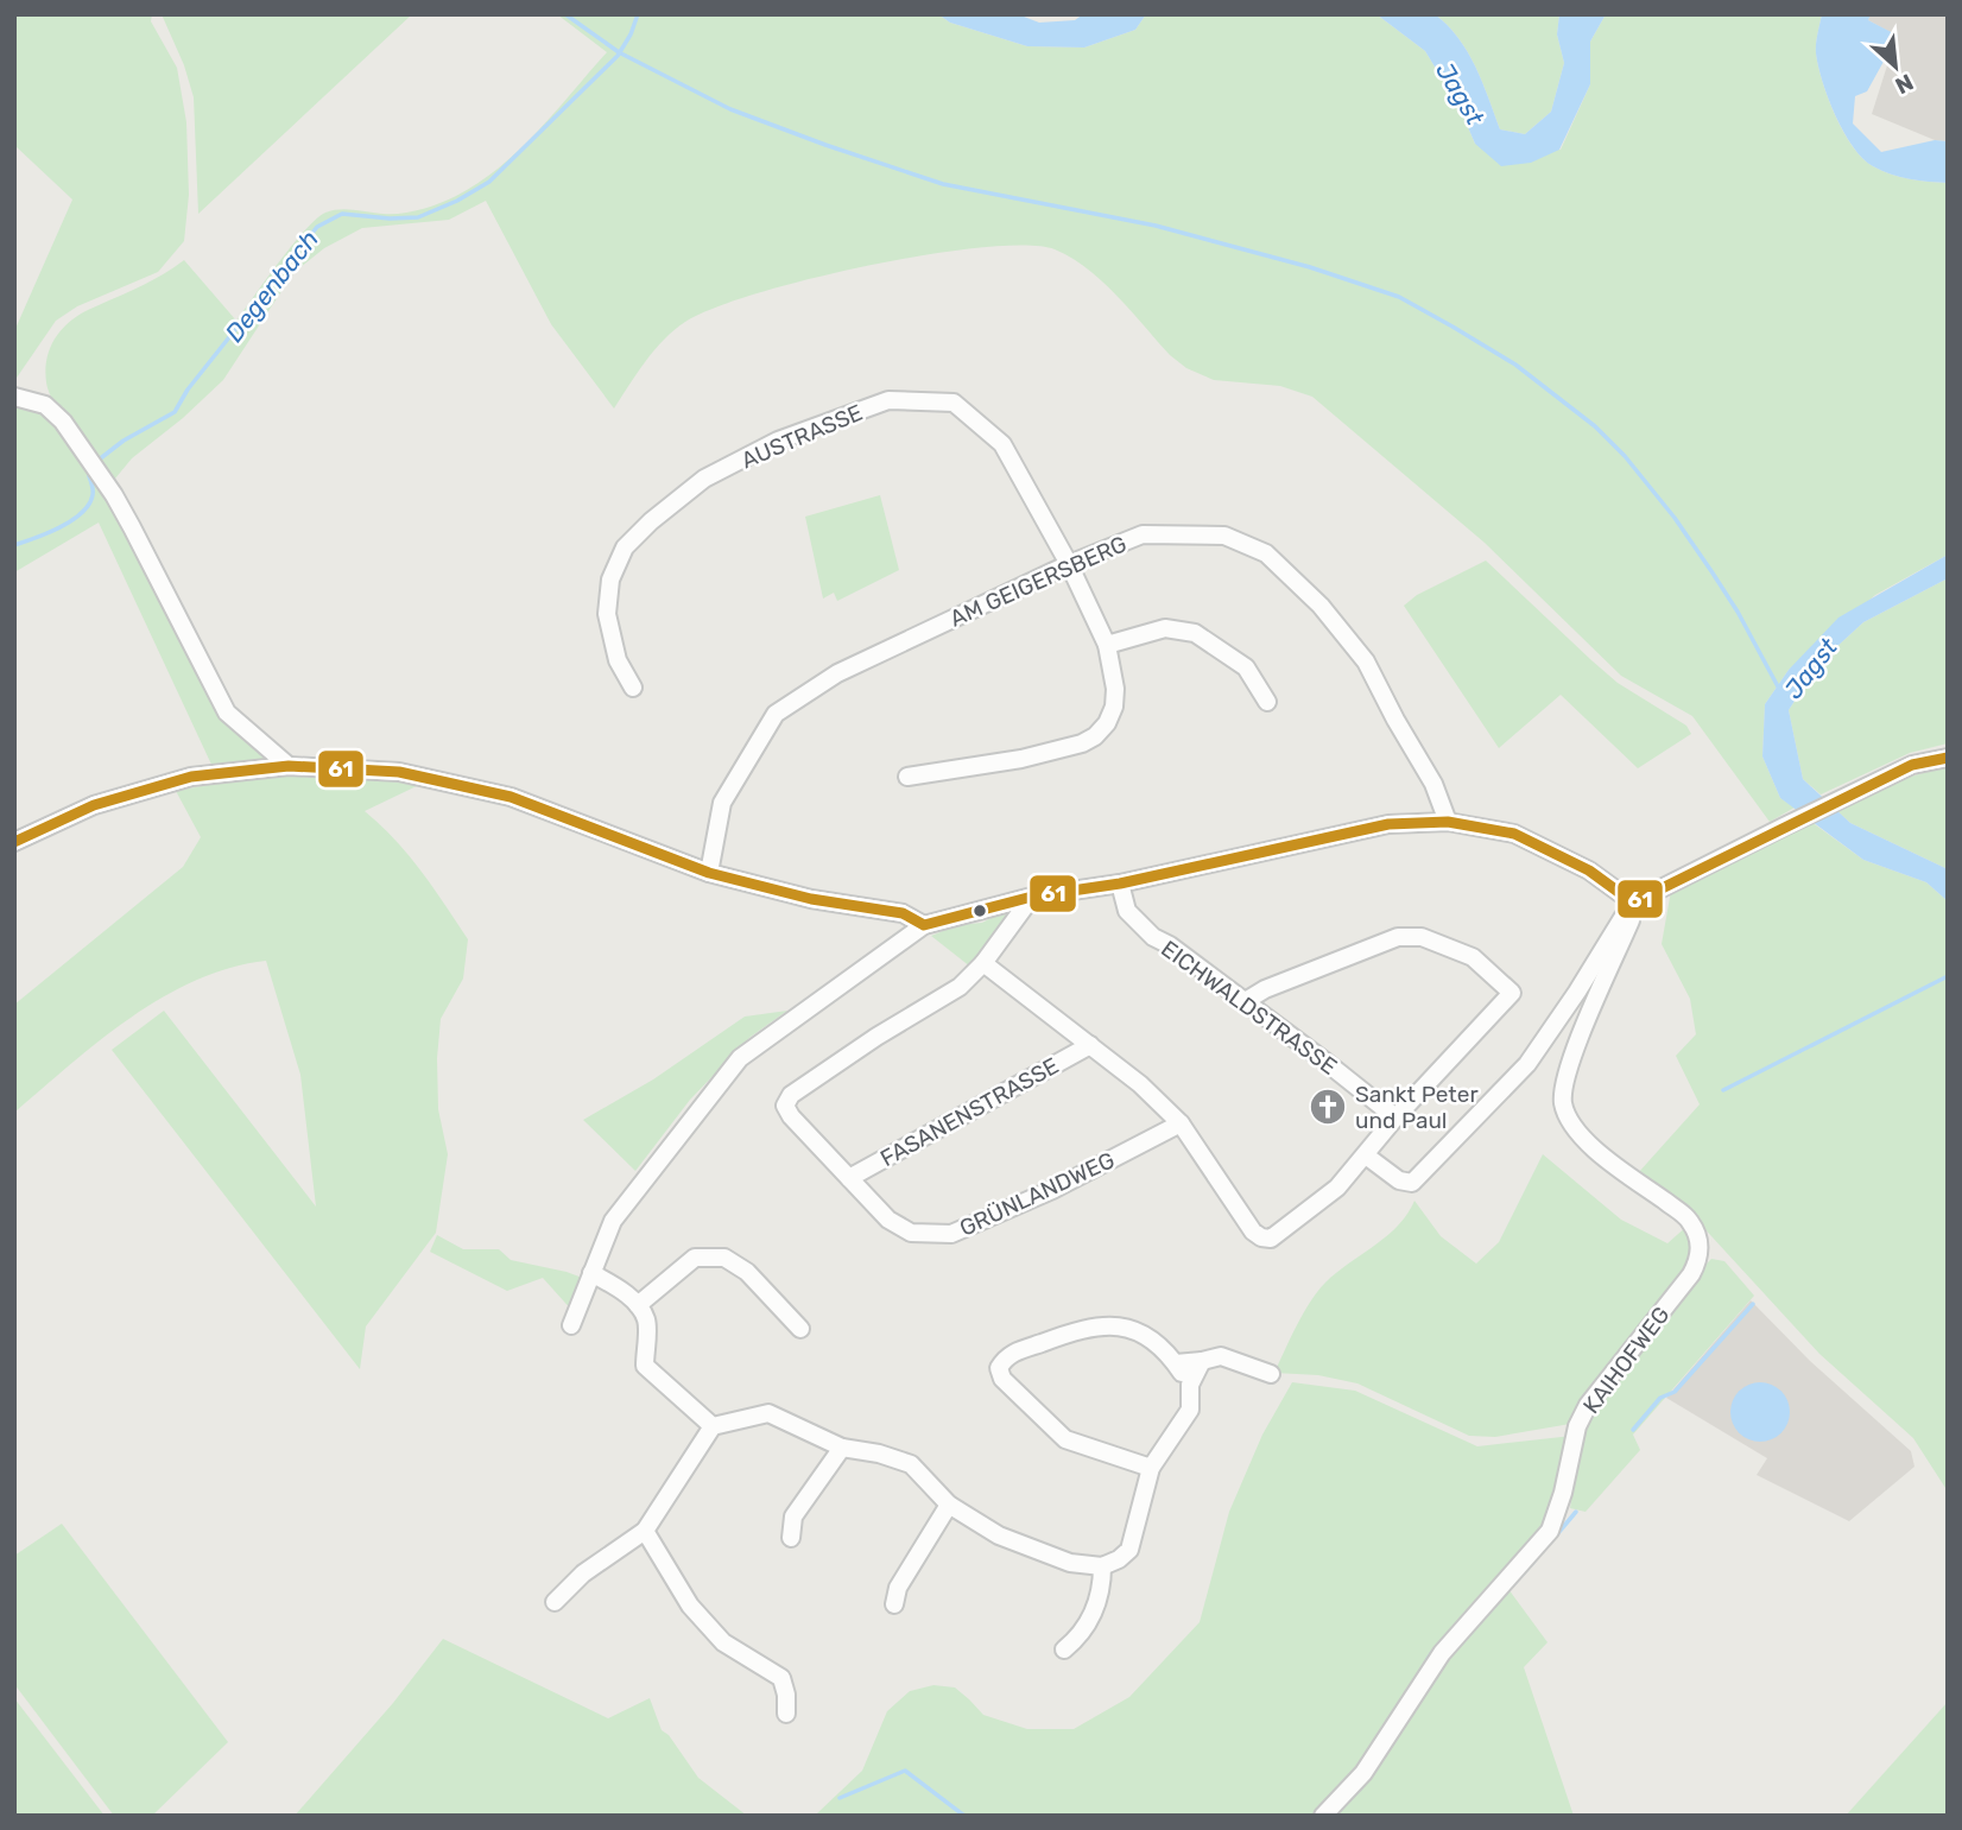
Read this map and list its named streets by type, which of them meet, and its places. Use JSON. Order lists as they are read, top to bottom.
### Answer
{
  "streets": {
    "street": [
      "AUSTRASSE",
      "AM GEIGERSBERG",
      "EICHWALDSTRASSE",
      "FASANENSTRASSE",
      "GRÜNLANDWEG",
      "KAIHOFWEG"
    ]
  },
  "crossings": [
    ["AUSTRASSE", "AM GEIGERSBERG"],
    ["FASANENSTRASSE", "GRÜNLANDWEG"]
  ],
  "water": ["Jagst", "Degenbach"],
  "places": {
    "church": ["Sankt Peter und Paul"]
  },
  "lines": ["transit line 61"],
  "north": "bottom right"
}
